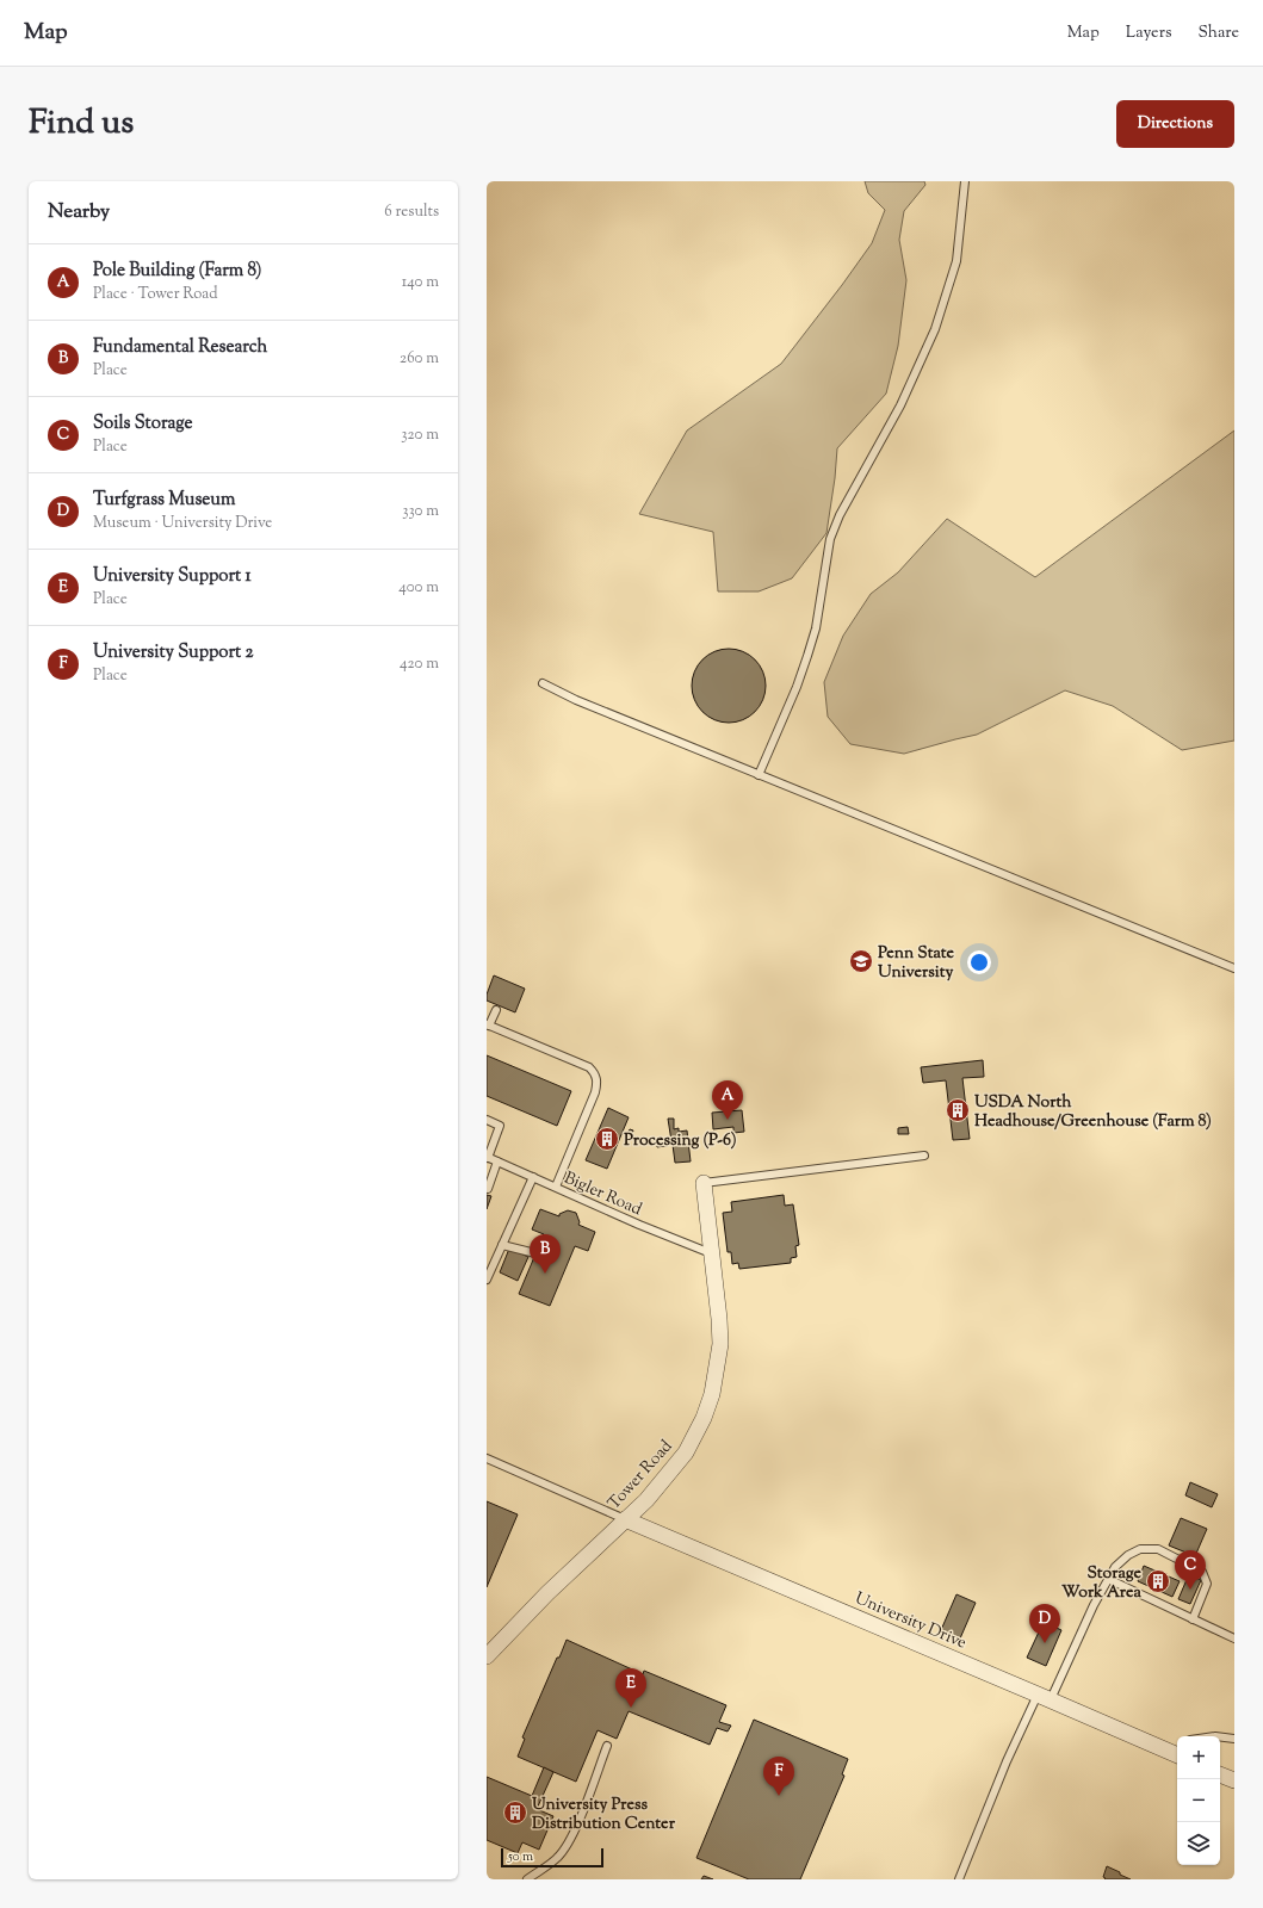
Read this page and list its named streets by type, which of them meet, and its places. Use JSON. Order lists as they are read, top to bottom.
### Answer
{
  "streets": {
    "street": ["Tower Road", "University Drive"],
    "lane": ["Bigler Road"]
  },
  "crossings": [
    ["Bigler Road", "Tower Road"],
    ["Tower Road", "University Drive"]
  ],
  "places": {
    "school or university": ["Penn State University"],
    "building": [
      "USDA North Headhouse/Greenhouse (Farm 8)",
      "Processing (P-6)",
      "Storage Work Area",
      "University Press Distribution Center"
    ]
  },
  "scale_bar": "50 m",
  "page": {
    "header": "Map",
    "nav": ["Map", "Layers", "Share"],
    "title": "Find us",
    "buttons": "Directions",
    "heading": ["Nearby", "6 results"],
    "list": [
      {
        "mark": "A",
        "name": "Pole Building (Farm 8)",
        "note": "Place · Tower Road",
        "value": "140 m"
      },
      {
        "mark": "B",
        "name": "Fundamental Research",
        "note": "Place",
        "value": "260 m"
      },
      {
        "mark": "C",
        "name": "Soils Storage",
        "note": "Place",
        "value": "320 m"
      },
      {
        "mark": "D",
        "name": "Turfgrass Museum",
        "note": "Museum · University Drive",
        "value": "330 m"
      },
      {
        "mark": "E",
        "name": "University Support 1",
        "note": "Place",
        "value": "400 m"
      },
      {
        "mark": "F",
        "name": "University Support 2",
        "note": "Place",
        "value": "420 m"
      }
    ],
    "pins": [
      "A",
      "B",
      "C",
      "D",
      "E",
      "F"
    ],
    "map_buttons": ["+", "−"],
    "scale": "50 m"
  }
}
